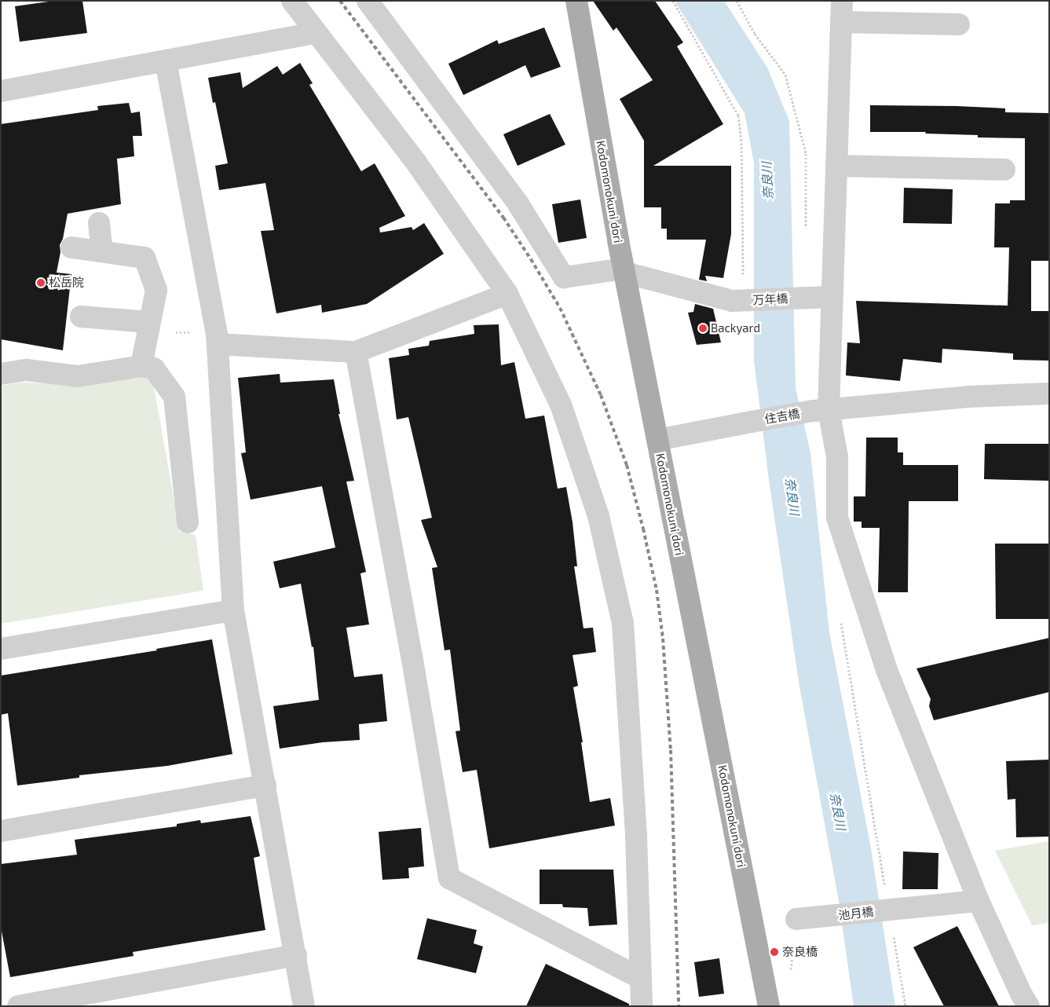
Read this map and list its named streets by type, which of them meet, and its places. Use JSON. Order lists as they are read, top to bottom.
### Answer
{
  "streets": {
    "main road": ["Kodomonokuni dori"],
    "street": ["万年橋", "住吉橋", "池月橋"]
  },
  "crossings": [
    ["Kodomonokuni dori", "万年橋"],
    ["Kodomonokuni dori", "住吉橋"]
  ],
  "water": ["奈良川"],
  "places": ["松岳院", "Backyard", "奈良橋"]
}
